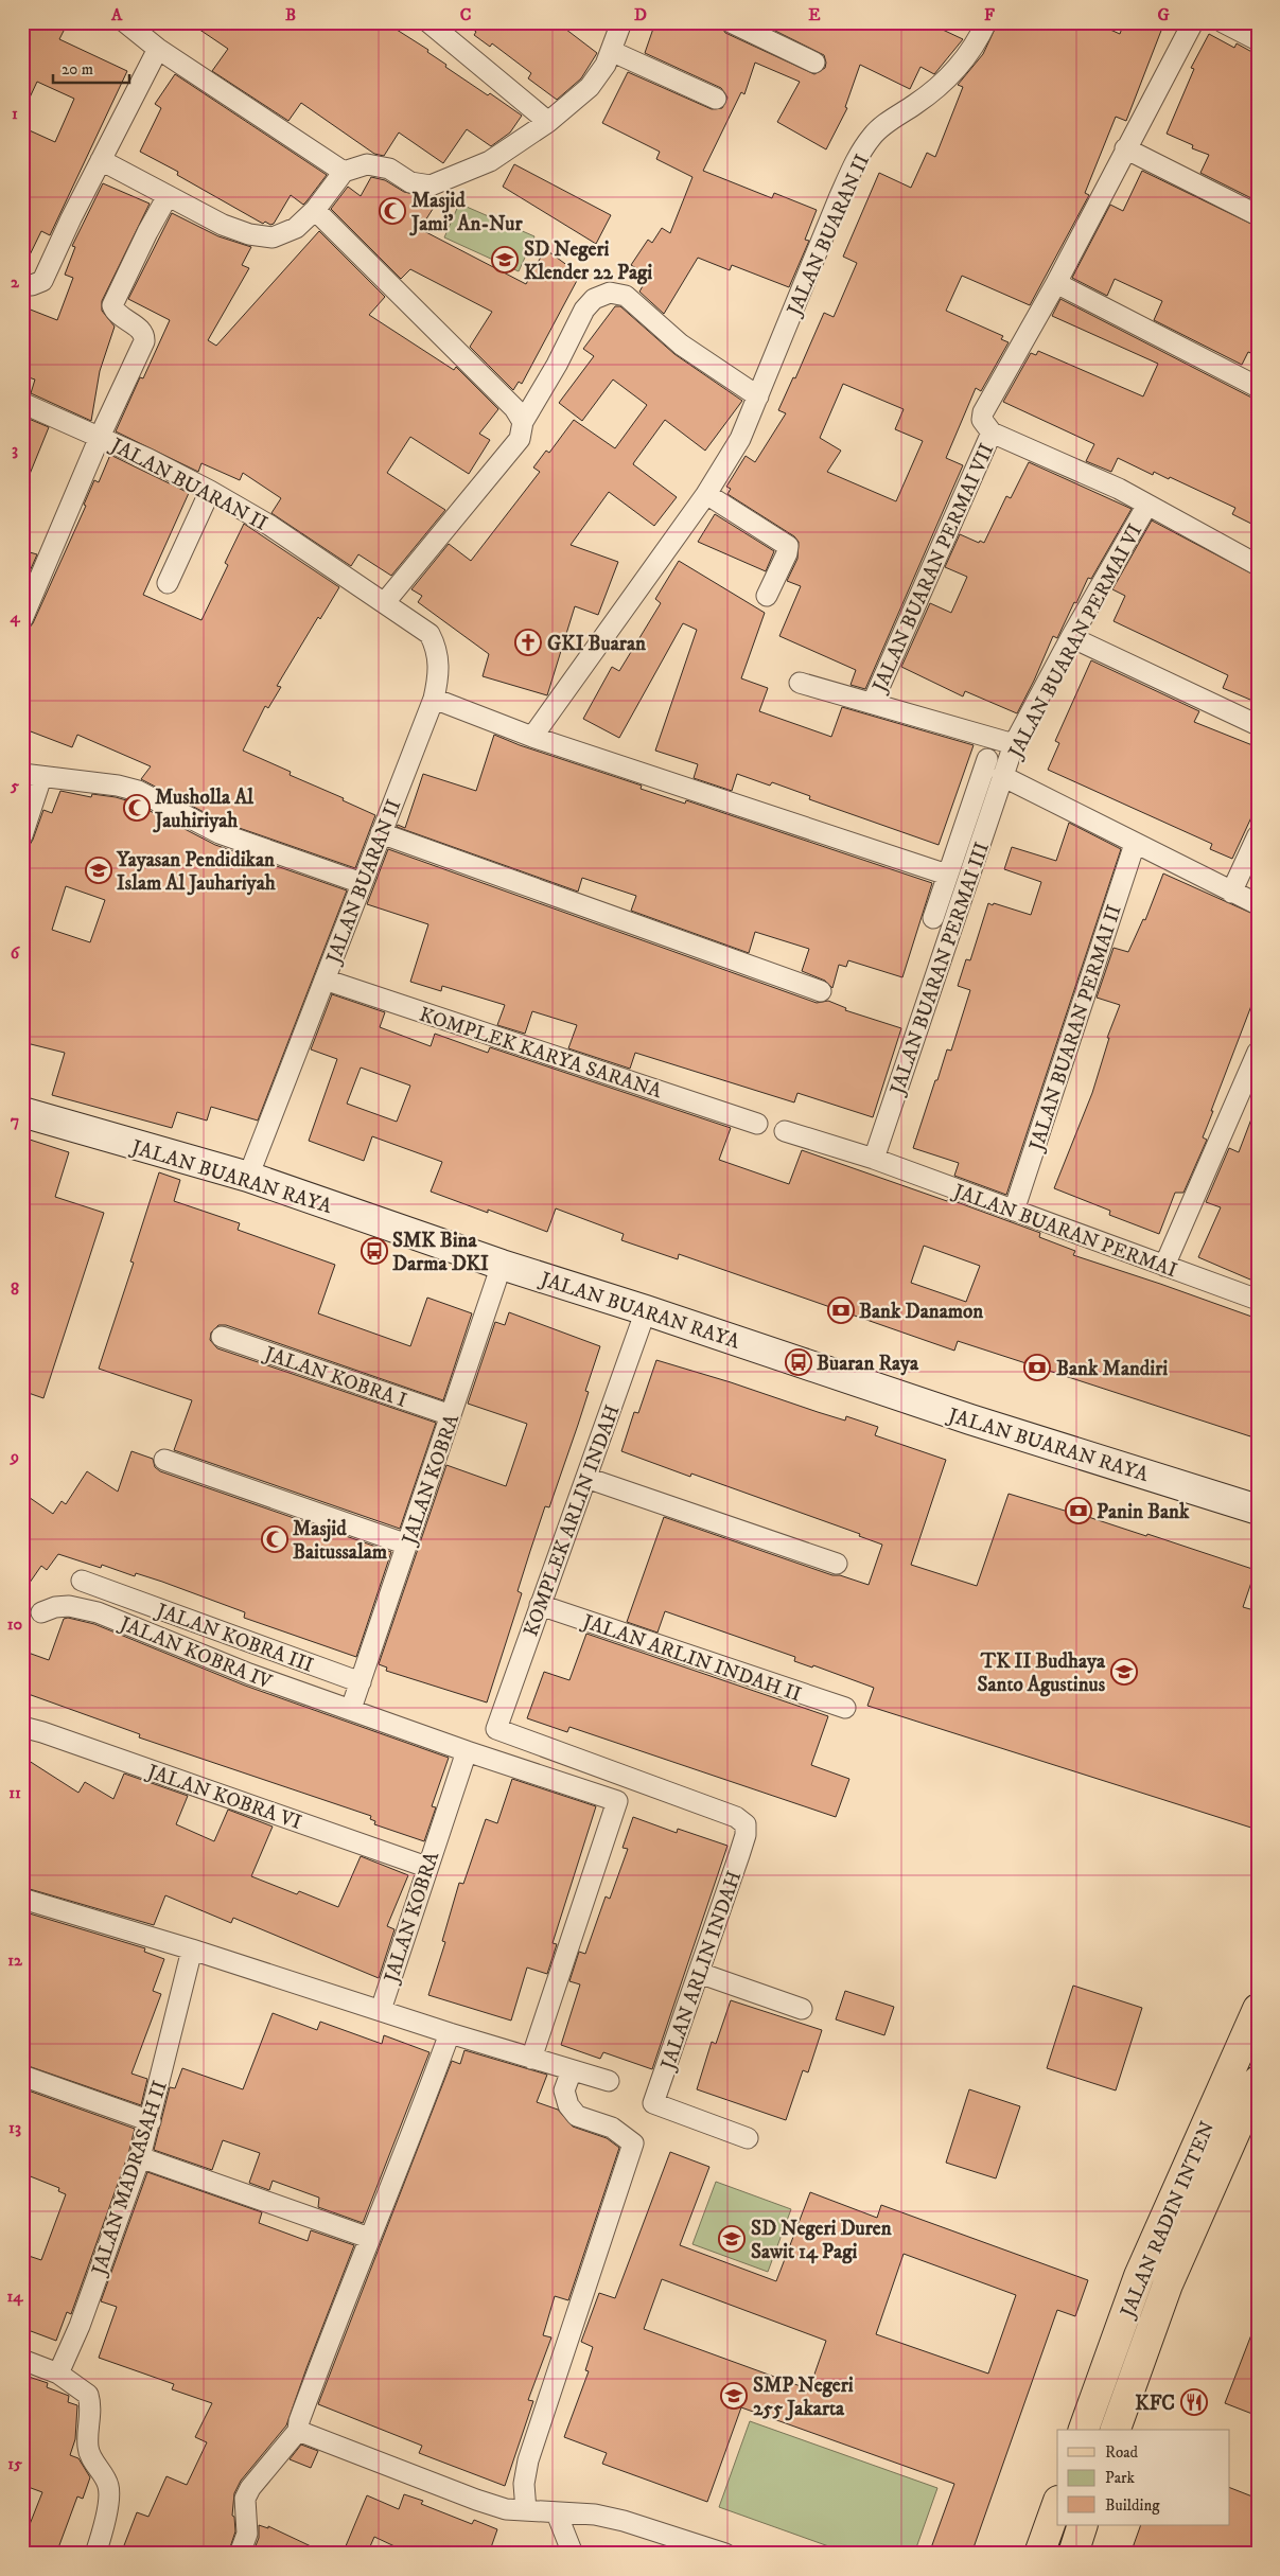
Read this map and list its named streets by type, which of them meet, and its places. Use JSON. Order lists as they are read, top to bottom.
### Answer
{
  "streets": {
    "main road": ["JALAN RADIN INTEN"],
    "street": [
      "JALAN BUARAN II",
      "JALAN BUARAN PERMAI VII",
      "JALAN BUARAN PERMAI VI",
      "JALAN BUARAN PERMAI III",
      "JALAN BUARAN PERMAI II",
      "KOMPLEK KARYA SARANA",
      "JALAN BUARAN RAYA",
      "JALAN BUARAN PERMAI",
      "JALAN KOBRA I",
      "JALAN KOBRA",
      "KOMPLEK ARLIN INDAH",
      "JALAN KOBRA III",
      "JALAN KOBRA IV",
      "JALAN ARLIN INDAH II",
      "JALAN KOBRA VI",
      "JALAN ARLIN INDAH",
      "JALAN MADRASAH II"
    ]
  },
  "crossings": [
    ["JALAN BUARAN II", "KOMPLEK KARYA SARANA"],
    ["JALAN BUARAN II", "JALAN BUARAN RAYA"],
    ["JALAN BUARAN PERMAI VI", "JALAN BUARAN PERMAI III"],
    ["JALAN BUARAN PERMAI III", "JALAN BUARAN PERMAI"],
    ["JALAN BUARAN PERMAI II", "JALAN BUARAN PERMAI"],
    ["JALAN BUARAN RAYA", "JALAN KOBRA"],
    ["JALAN BUARAN RAYA", "KOMPLEK ARLIN INDAH"],
    ["JALAN KOBRA I", "JALAN KOBRA"],
    ["JALAN KOBRA", "JALAN KOBRA III"],
    ["JALAN KOBRA", "JALAN KOBRA IV"],
    ["JALAN KOBRA", "JALAN KOBRA VI"],
    ["KOMPLEK ARLIN INDAH", "JALAN ARLIN INDAH II"],
    ["KOMPLEK ARLIN INDAH", "JALAN ARLIN INDAH"]
  ],
  "places": {
    "mosque": ["Masjid Jami' An-Nur", "Musholla Al Jauhiriyah", "Masjid Baitussalam"],
    "school or university": [
      "SD Negeri Klender 22 Pagi",
      "Yayasan Pendidikan Islam Al Jauhariyah",
      "TK II Budhaya Santo Agustinus",
      "SD Negeri Duren Sawit 14 Pagi",
      "SMP Negeri 255 Jakarta"
    ],
    "church": ["GKI Buaran"],
    "bus stop": ["SMK Bina Darma DKI", "Buaran Raya"],
    "bank": ["Bank Danamon", "Bank Mandiri", "Panin Bank"],
    "restaurant": ["KFC"]
  },
  "legend": ["Road", "Park", "Building"],
  "scale_bar": "20 m",
  "grid": {
    "columns": [
      "A",
      "B",
      "C",
      "D",
      "E",
      "F",
      "G"
    ],
    "rows": [
      "1",
      "2",
      "3",
      "4",
      "5",
      "6",
      "7",
      "8",
      "9",
      "10",
      "11",
      "12",
      "13",
      "14",
      "15"
    ]
  }
}
